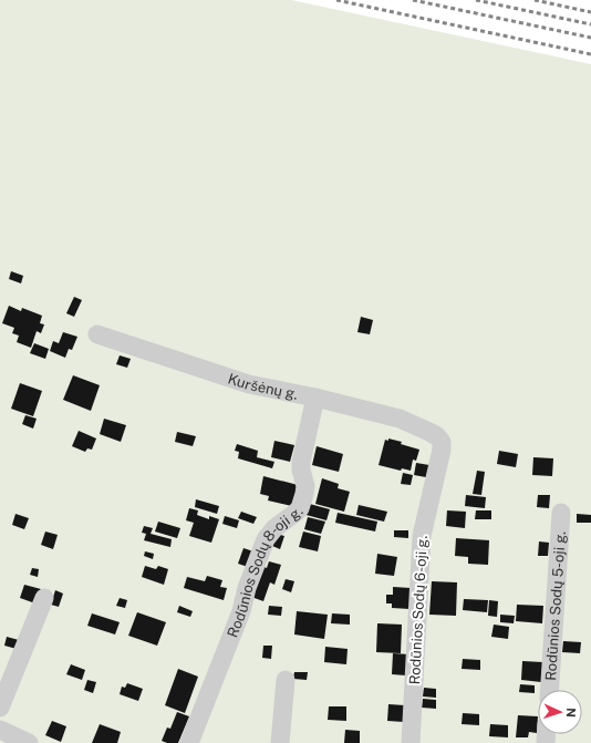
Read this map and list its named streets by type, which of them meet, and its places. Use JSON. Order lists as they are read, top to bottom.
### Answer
{
  "streets": {
    "street": [
      "Kuršėnų g.",
      "Rodūnios Sodų 8-oji g.",
      "Rodūnios Sodų 5-oji g.",
      "Rodūnios Sodų 6-oji g."
    ]
  },
  "crossings": [
    ["Kuršėnų g.", "Rodūnios Sodų 8-oji g."],
    ["Kuršėnų g.", "Rodūnios Sodų 6-oji g."]
  ],
  "north": "right"
}
